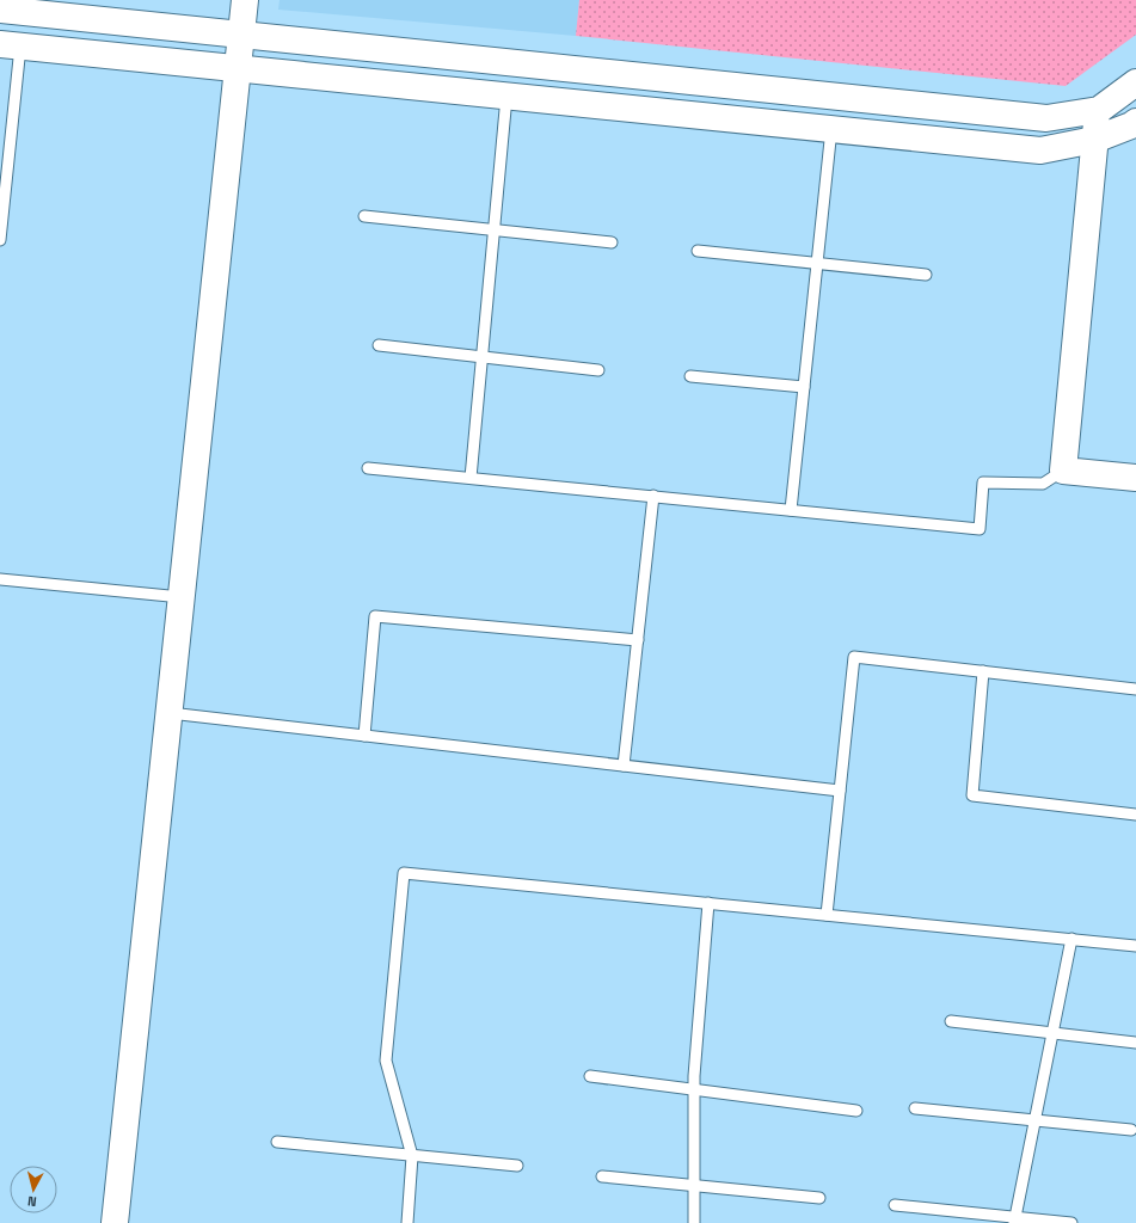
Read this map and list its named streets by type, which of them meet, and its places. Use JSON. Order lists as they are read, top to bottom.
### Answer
{
  "north": "bottom"
}
